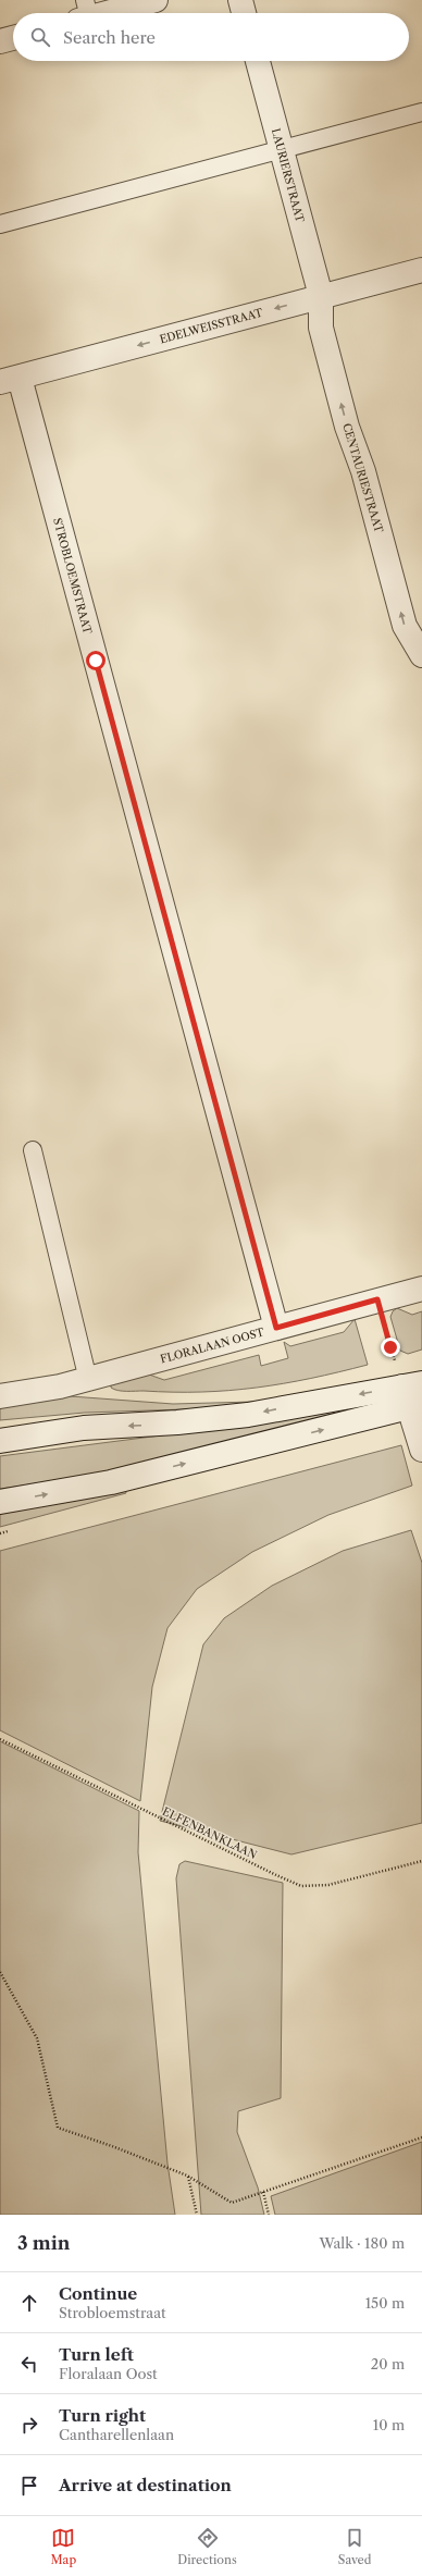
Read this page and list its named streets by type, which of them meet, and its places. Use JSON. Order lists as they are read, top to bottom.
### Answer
{
  "streets": {
    "street": [
      "LAURIERSTRAAT",
      "EDELWEISSTRAAT",
      "CENTAURIESTRAAT",
      "STROBLOEMSTRAAT",
      "FLORALAAN OOST"
    ],
    "path": ["ELFENBANKLAAN"]
  },
  "crossings": [
    ["LAURIERSTRAAT", "EDELWEISSTRAAT"],
    ["LAURIERSTRAAT", "CENTAURIESTRAAT"],
    ["EDELWEISSTRAAT", "CENTAURIESTRAAT"],
    ["EDELWEISSTRAAT", "STROBLOEMSTRAAT"],
    ["STROBLOEMSTRAAT", "FLORALAAN OOST"]
  ],
  "one_way": ["EDELWEISSTRAAT", "CENTAURIESTRAAT"],
  "page": {
    "search": "Search here",
    "heading": ["3 min", "Walk · 180 m"],
    "list": [
      ["Continue", "Strobloemstraat", "150 m"],
      ["Turn left", "Floralaan Oost", "20 m"],
      ["Turn right", "Cantharellenlaan", "10 m"],
      "Arrive at destination"
    ],
    "nav": ["Map", "Directions", "Saved"]
  }
}
